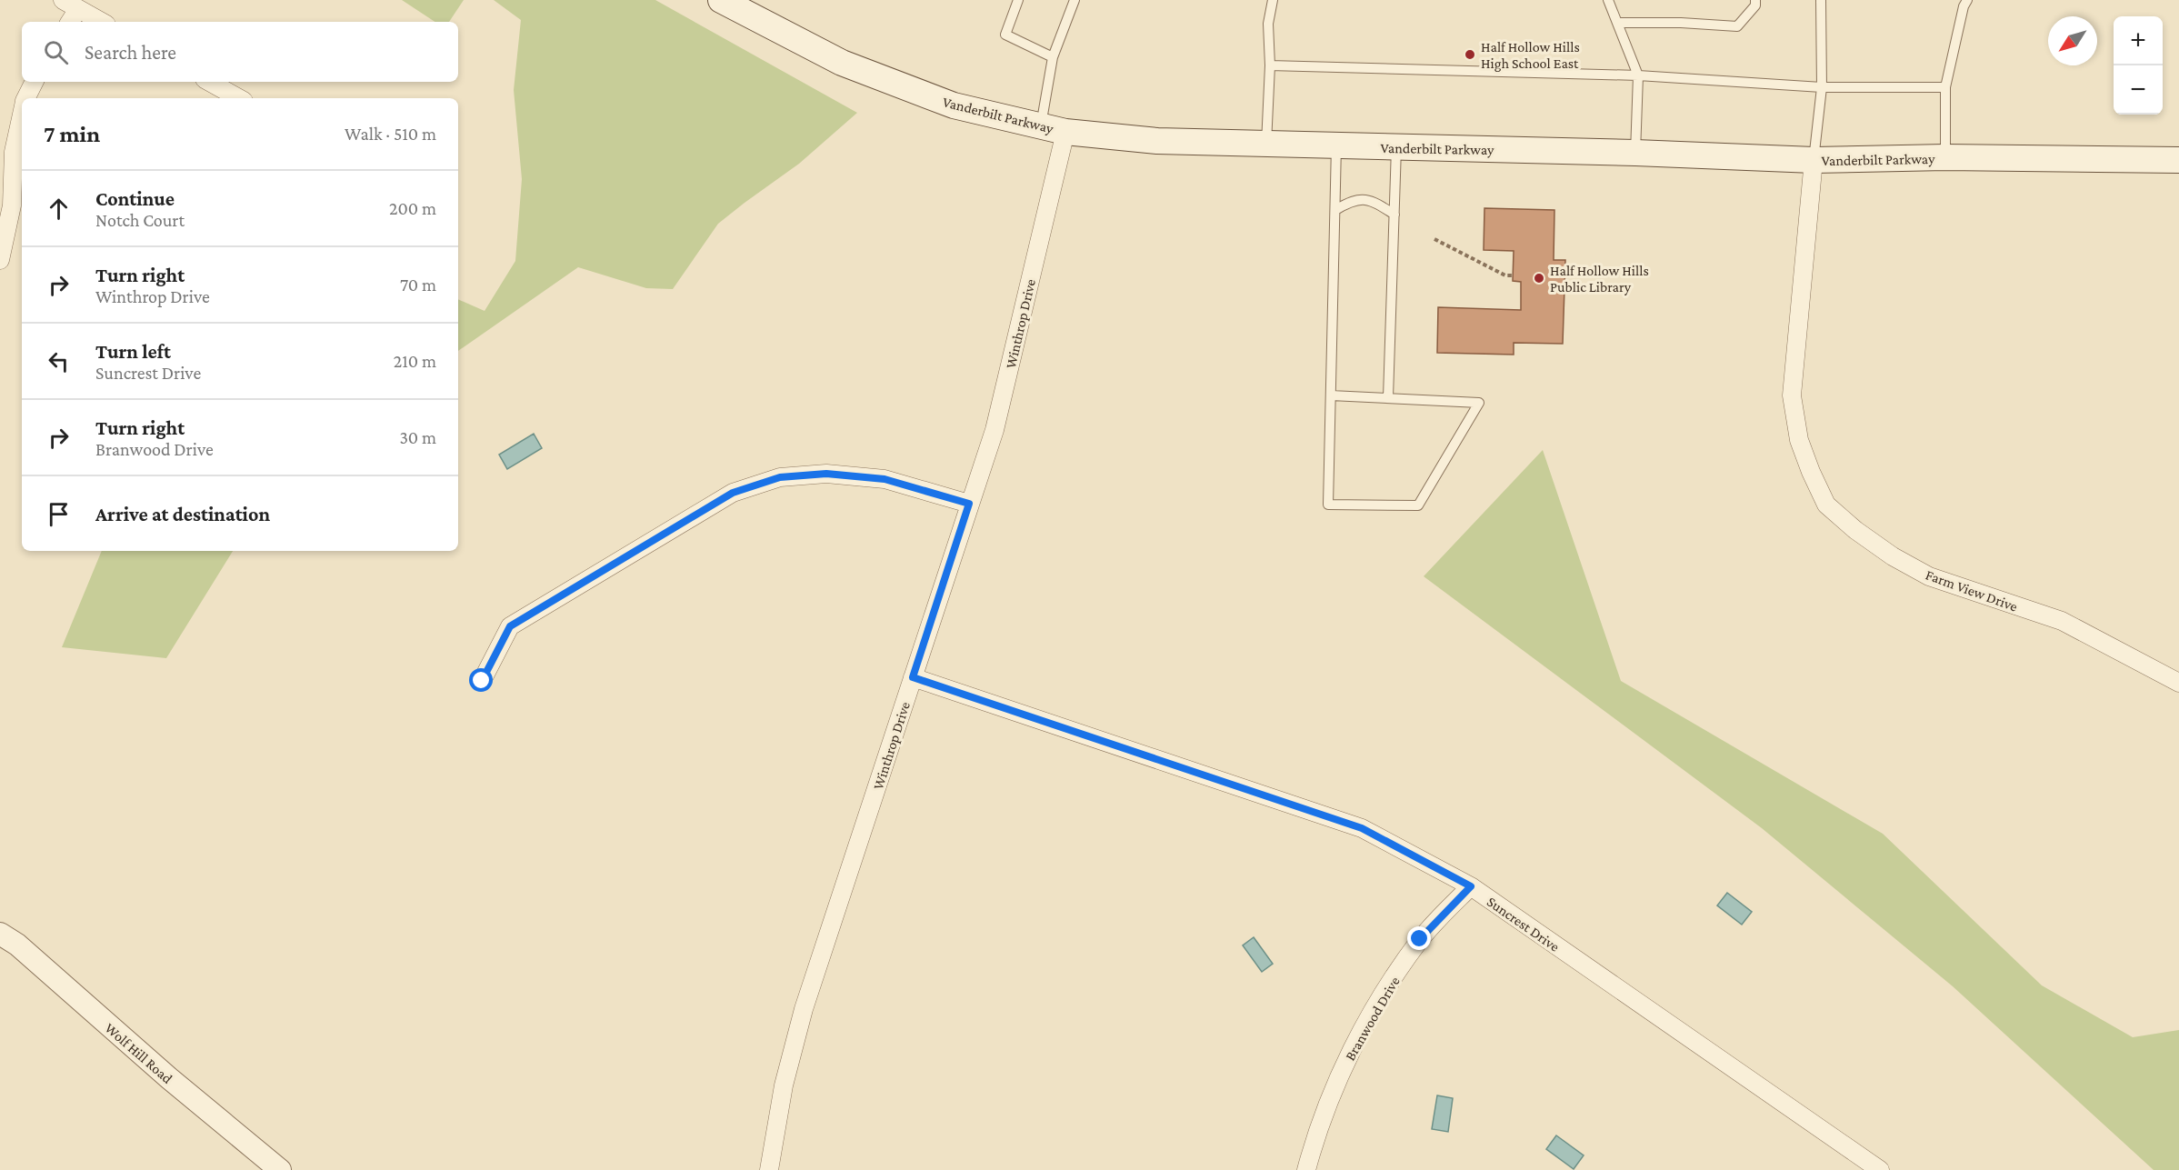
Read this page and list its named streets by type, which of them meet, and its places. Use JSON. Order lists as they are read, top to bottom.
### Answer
{
  "streets": {
    "main road": ["Vanderbilt Parkway"],
    "street": [
      "Winthrop Drive",
      "Farm View Drive",
      "Suncrest Drive",
      "Branwood Drive",
      "Wolf Hill Road"
    ]
  },
  "crossings": [
    ["Vanderbilt Parkway", "Winthrop Drive"],
    ["Vanderbilt Parkway", "Farm View Drive"],
    ["Winthrop Drive", "Suncrest Drive"],
    ["Suncrest Drive", "Branwood Drive"]
  ],
  "places": ["Half Hollow Hills High School East", "Half Hollow Hills Public Library"],
  "north": "bottom left",
  "page": {
    "map_buttons": ["+", "−"],
    "search": "Search here",
    "heading": ["7 min", "Walk · 510 m"],
    "list": [
      ["Continue", "Notch Court", "200 m"],
      ["Turn right", "Winthrop Drive", "70 m"],
      ["Turn left", "Suncrest Drive", "210 m"],
      ["Turn right", "Branwood Drive", "30 m"],
      "Arrive at destination"
    ]
  }
}
